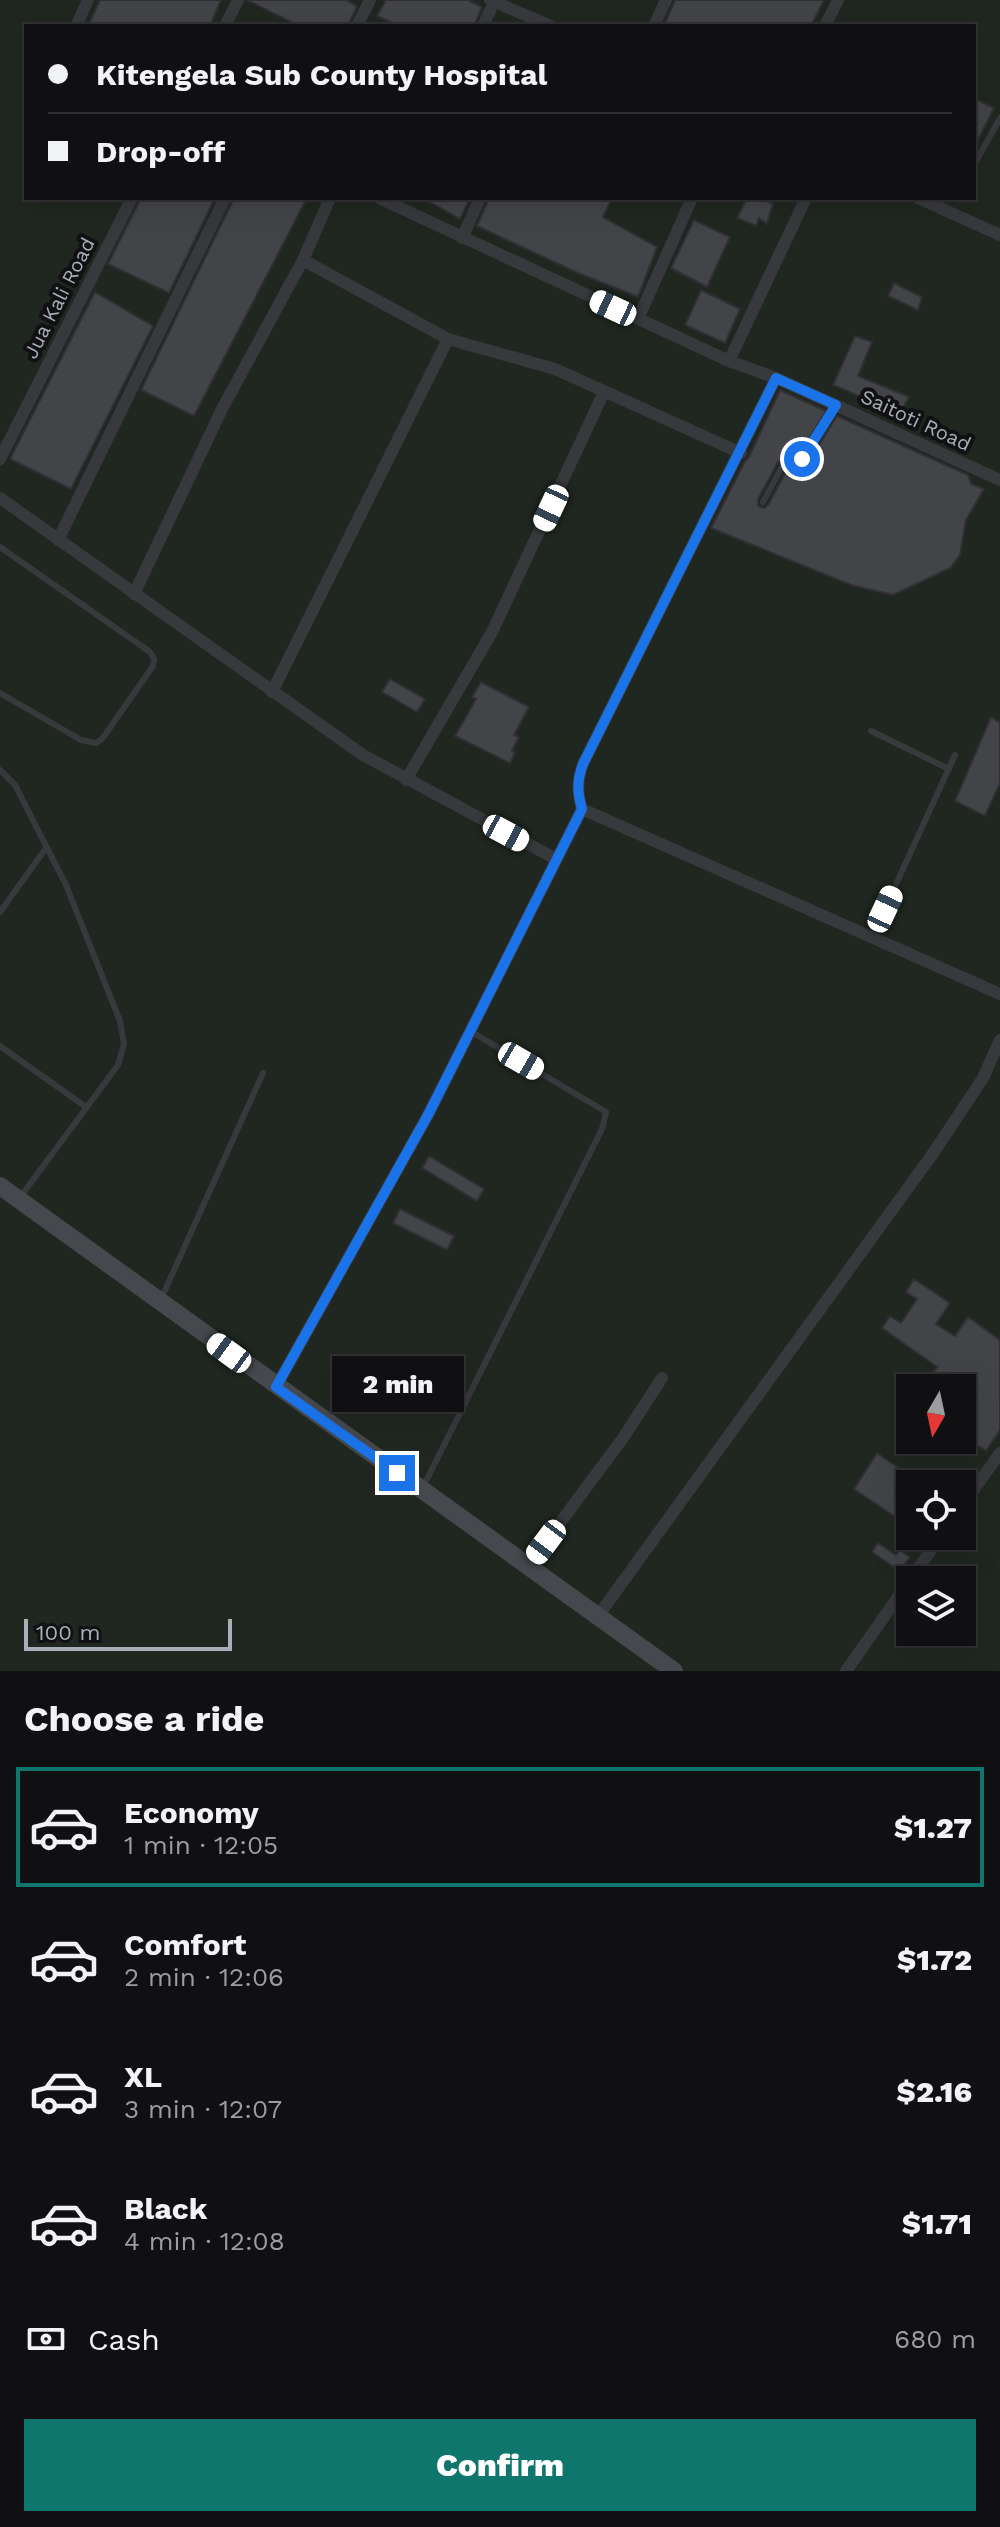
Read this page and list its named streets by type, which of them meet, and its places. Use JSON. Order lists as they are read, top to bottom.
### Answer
{
  "streets": {
    "street": ["Jua Kali Road", "Saitoti Road"]
  },
  "scale_bar": "100 m",
  "north": "bottom",
  "page": {
    "banner": ["Kitengela Sub County Hospital", "Drop-off"],
    "bubble": "2 min",
    "scale": "100 m",
    "heading": "Choose a ride",
    "list": [
      {
        "name": "Economy",
        "note": "1 min · 12:05",
        "value": "$1.27"
      },
      {
        "name": "Comfort",
        "note": "2 min · 12:06",
        "value": "$1.72"
      },
      {
        "name": "XL",
        "note": "3 min · 12:07",
        "value": "$2.16"
      },
      {
        "name": "Black",
        "note": "4 min · 12:08",
        "value": "$1.71"
      }
    ],
    "pay": ["Cash", "680 m"],
    "buttons": "Confirm"
  }
}
